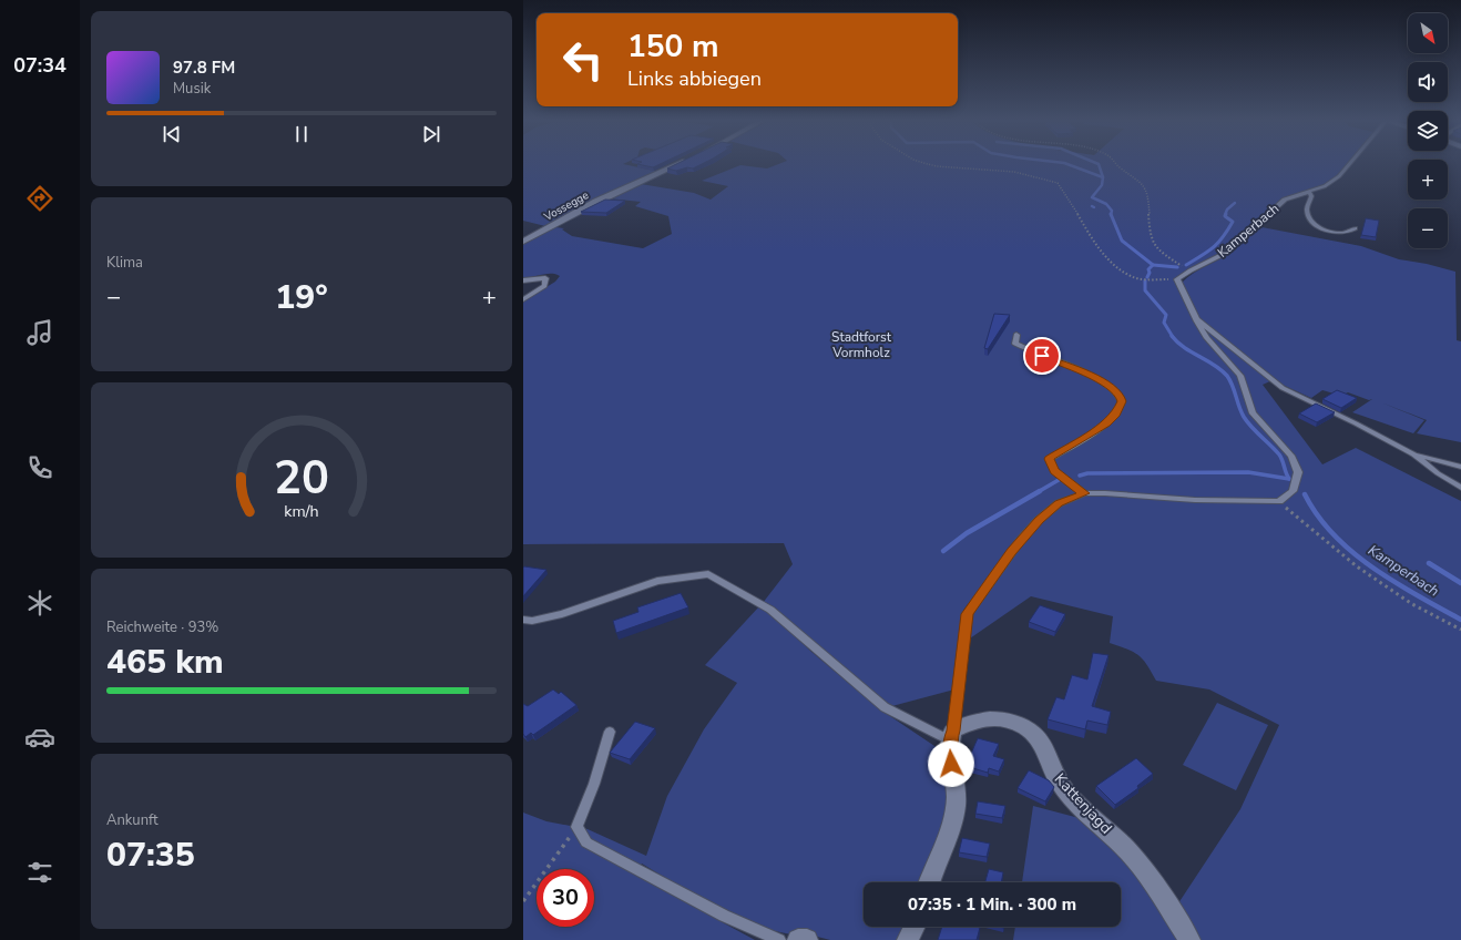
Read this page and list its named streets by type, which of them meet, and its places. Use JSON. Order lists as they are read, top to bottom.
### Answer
{
  "streets": {
    "street": ["Vossegge", "Kattenjagd"],
    "lane": ["Kamperbach"]
  },
  "water": ["Kamperbach"],
  "parks": ["Stadtforst Vormholz"],
  "north": "bottom right",
  "page": {
    "tabs": "07:34",
    "map_buttons": ["+", "−"],
    "turn": ["150 m", "Links abbiegen"],
    "song": ["97.8 FM", "Musik"],
    "tile": [
      "Klima",
      ["Reichweite · 93%", "465 km"],
      ["Ankunft", "07:35"]
    ],
    "heat": ["−", "19°", "+"],
    "limit": "30",
    "trip": "07:35 · 1 Min. · 300 m",
    "gauge": ["20", "km/h"]
  }
}
